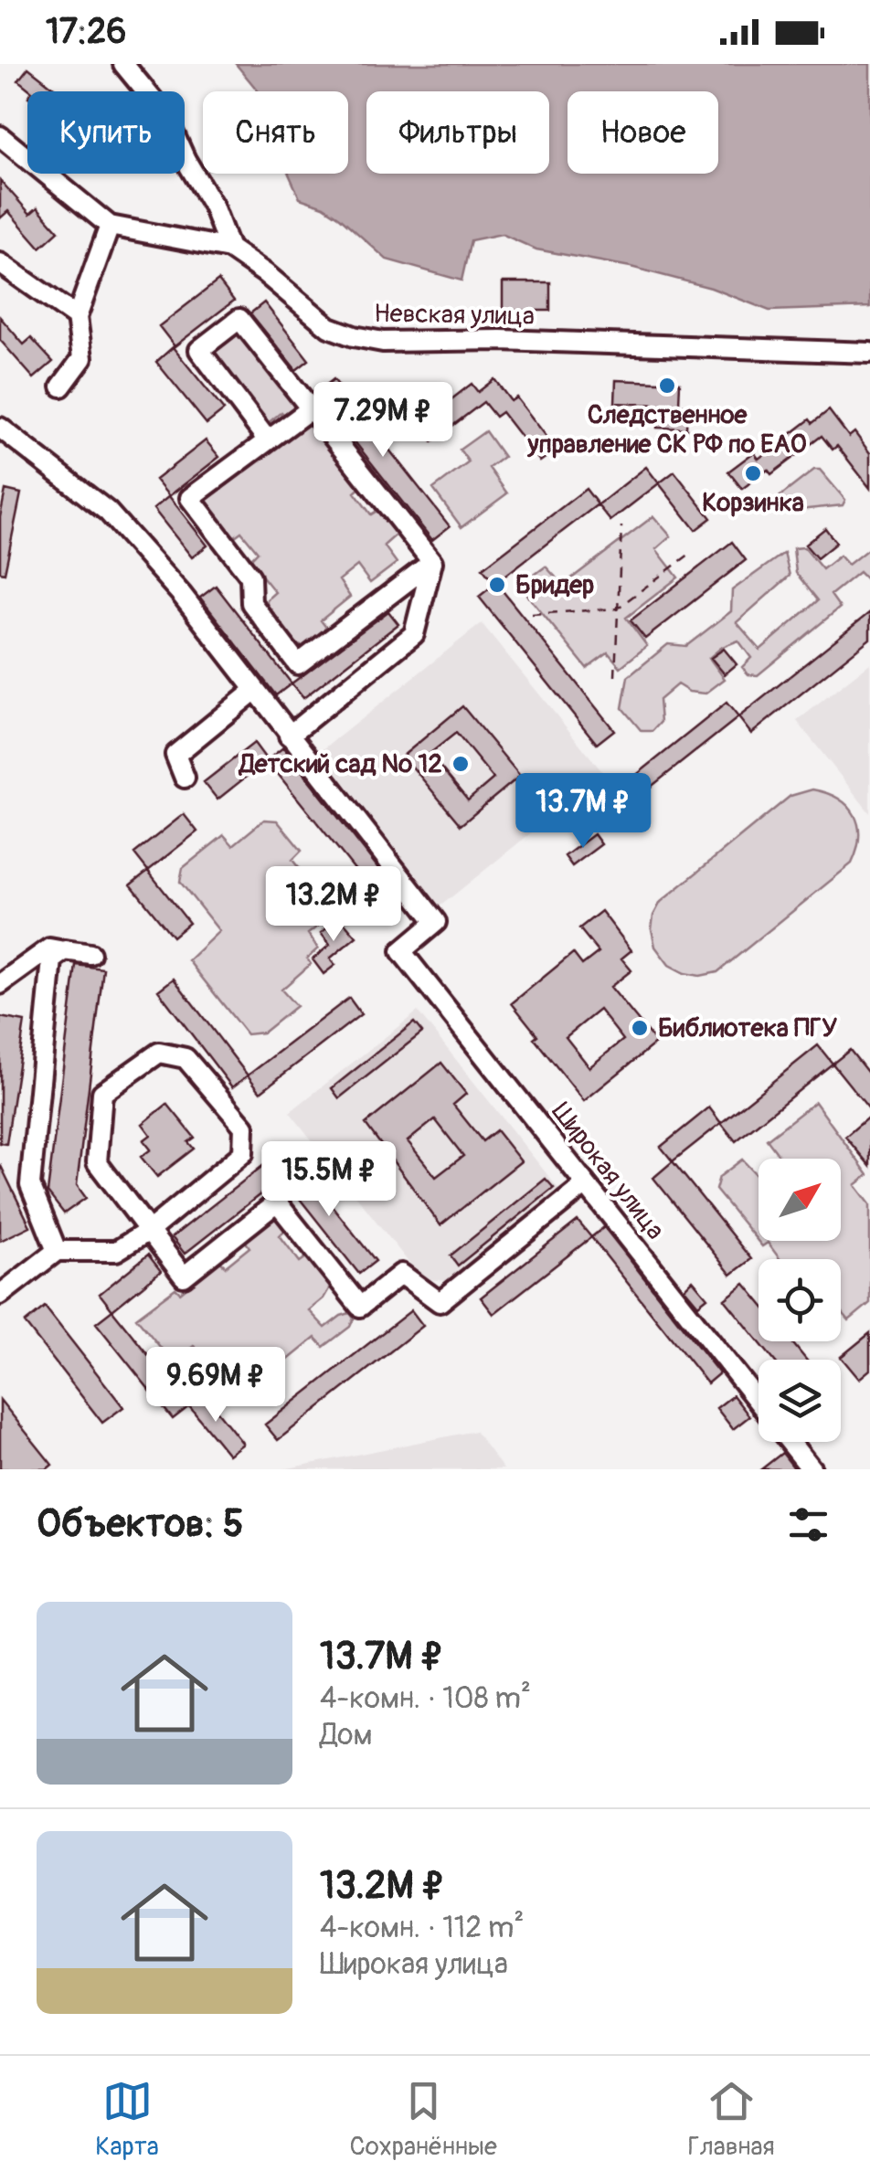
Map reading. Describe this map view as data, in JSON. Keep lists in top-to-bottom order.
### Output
{
  "streets": {
    "street": ["Невская улица", "Широкая улица"]
  },
  "places": [
    "Следственное управление СК РФ по ЕАО",
    "Корзинка",
    "Бридер",
    "Детский сад № 12",
    "Библиотека ПГУ"
  ],
  "north": "top right",
  "page": {
    "status": "17:26",
    "chip": [
      "Купить",
      "Снять",
      "Фильтры",
      "Новое"
    ],
    "price": [
      "7.29M ₽",
      "13.7M ₽",
      "13.2M ₽",
      "15.5M ₽",
      "9.69M ₽"
    ],
    "heading": "Объектов: 5",
    "list": [
      {
        "name": "13.7M ₽",
        "note": "4-комн. · 108 m² · Дом"
      },
      {
        "name": "13.2M ₽",
        "note": "4-комн. · 112 m² · Широкая улица"
      }
    ],
    "tabs": ["Карта", "Сохранённые", "Главная"]
  }
}
